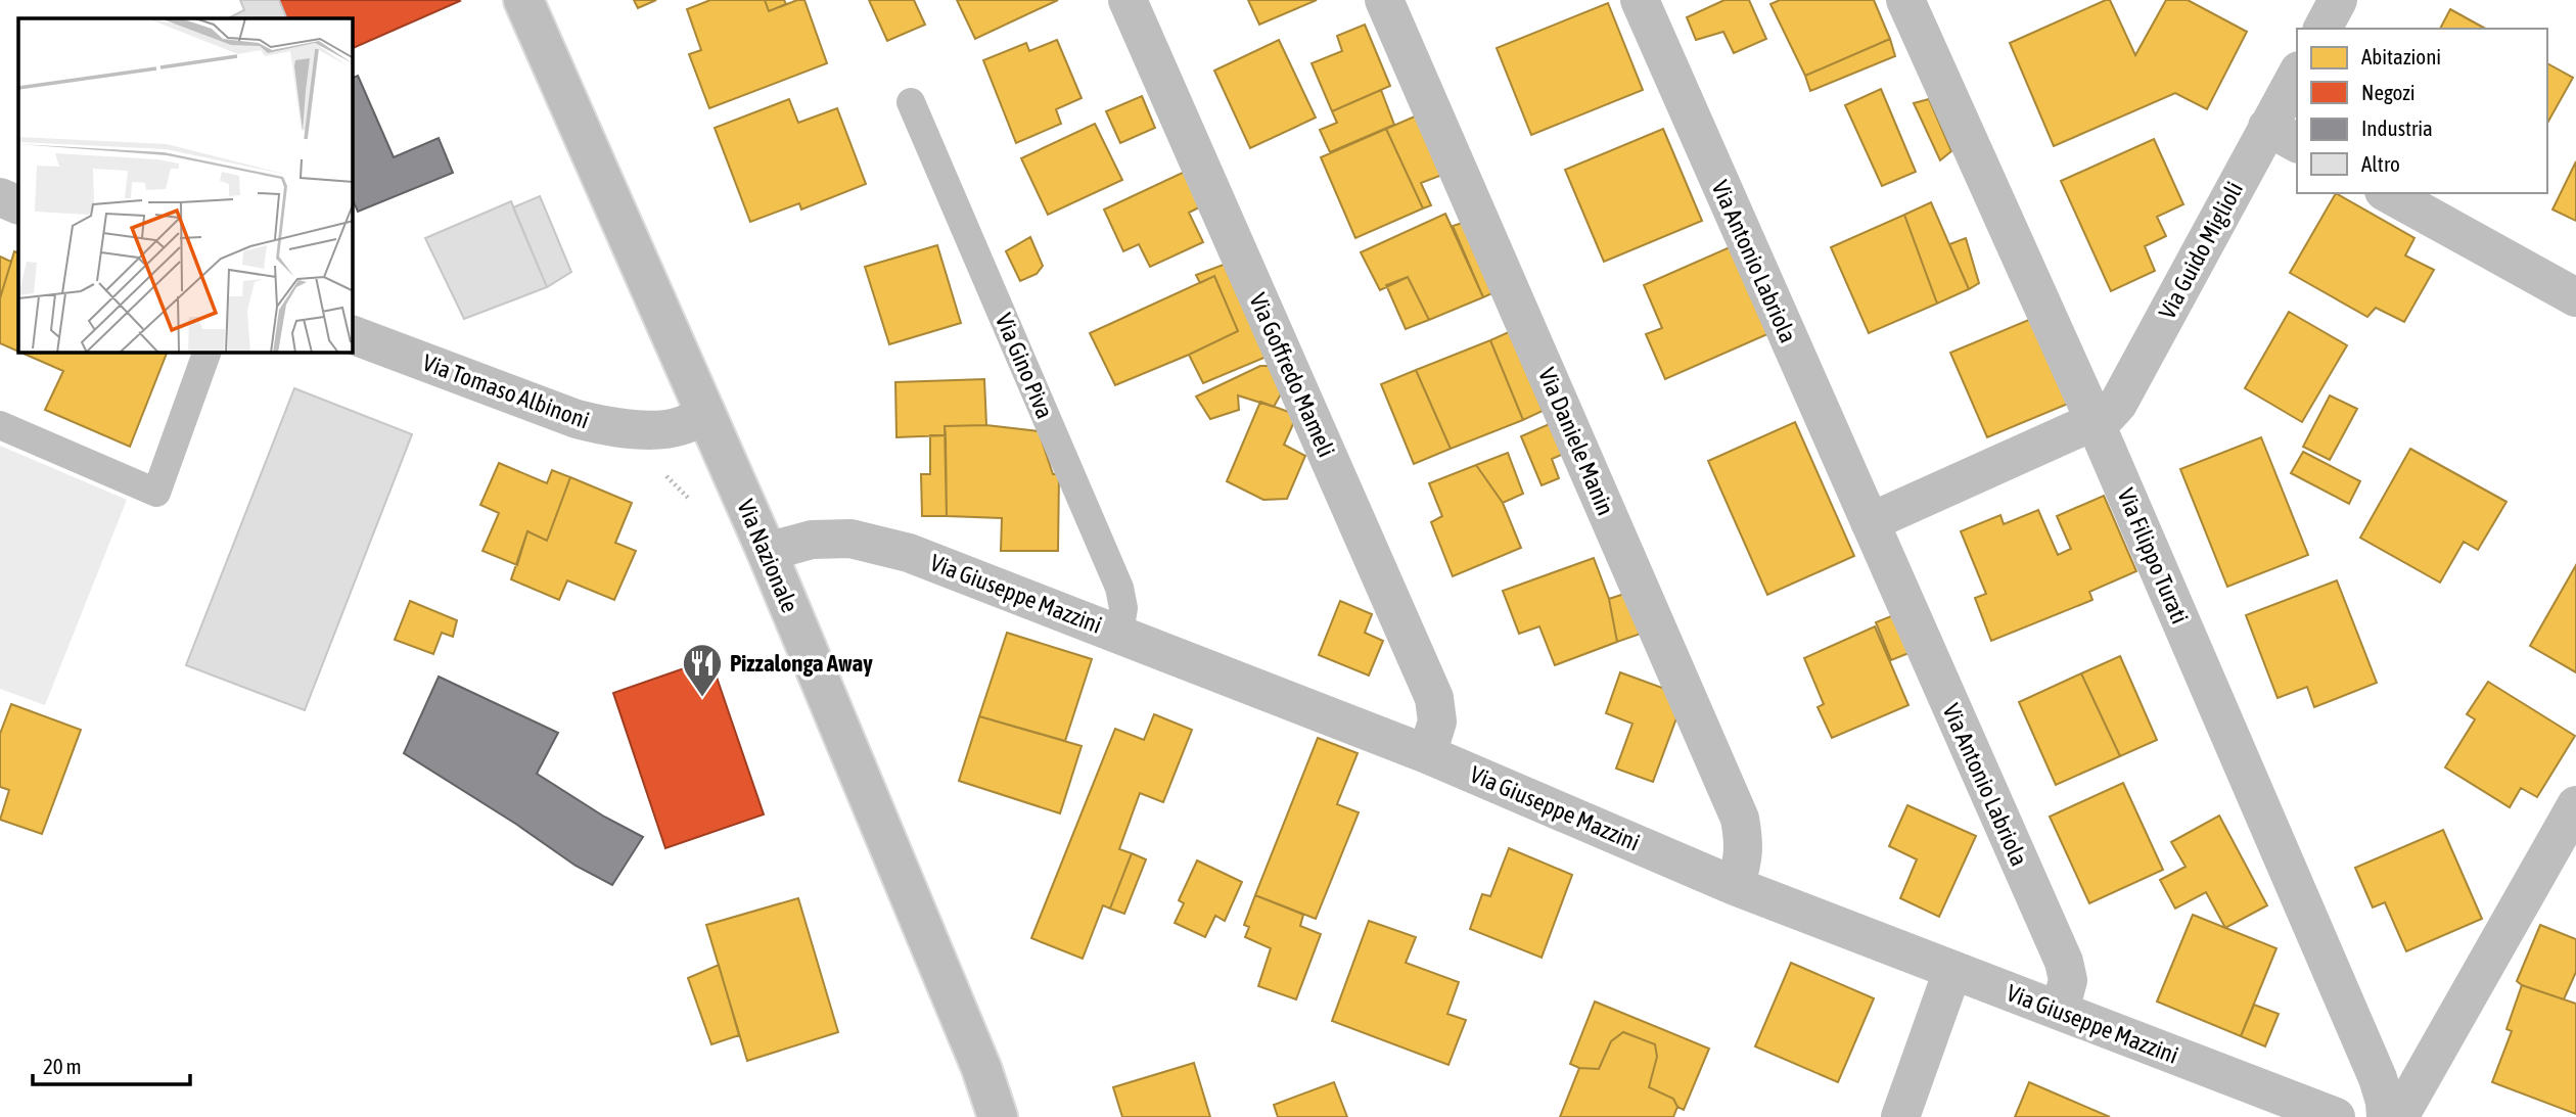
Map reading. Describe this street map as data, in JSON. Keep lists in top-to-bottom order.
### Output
{
  "streets": {
    "street": [
      "Via Guido Miglioli",
      "Via Antonio Labriola",
      "Via Goffredo Mameli",
      "Via Tomaso Albinoni",
      "Via Daniele Manin",
      "Via Nazionale",
      "Via Filippo Turati",
      "Via Giuseppe Mazzini"
    ],
    "lane": ["Via Gino Piva"]
  },
  "crossings": [
    ["Via Guido Miglioli", "Via Filippo Turati"],
    ["Via Antonio Labriola", "Via Giuseppe Mazzini"],
    ["Via Gino Piva", "Via Giuseppe Mazzini"],
    ["Via Goffredo Mameli", "Via Giuseppe Mazzini"],
    ["Via Tomaso Albinoni", "Via Nazionale"],
    ["Via Daniele Manin", "Via Giuseppe Mazzini"],
    ["Via Nazionale", "Via Giuseppe Mazzini"]
  ],
  "places": {
    "restaurant": ["Pizzalonga Away"]
  },
  "legend": [
    "Abitazioni",
    "Negozi",
    "Industria",
    "Altro"
  ],
  "scale_bar": "20 m"
}
